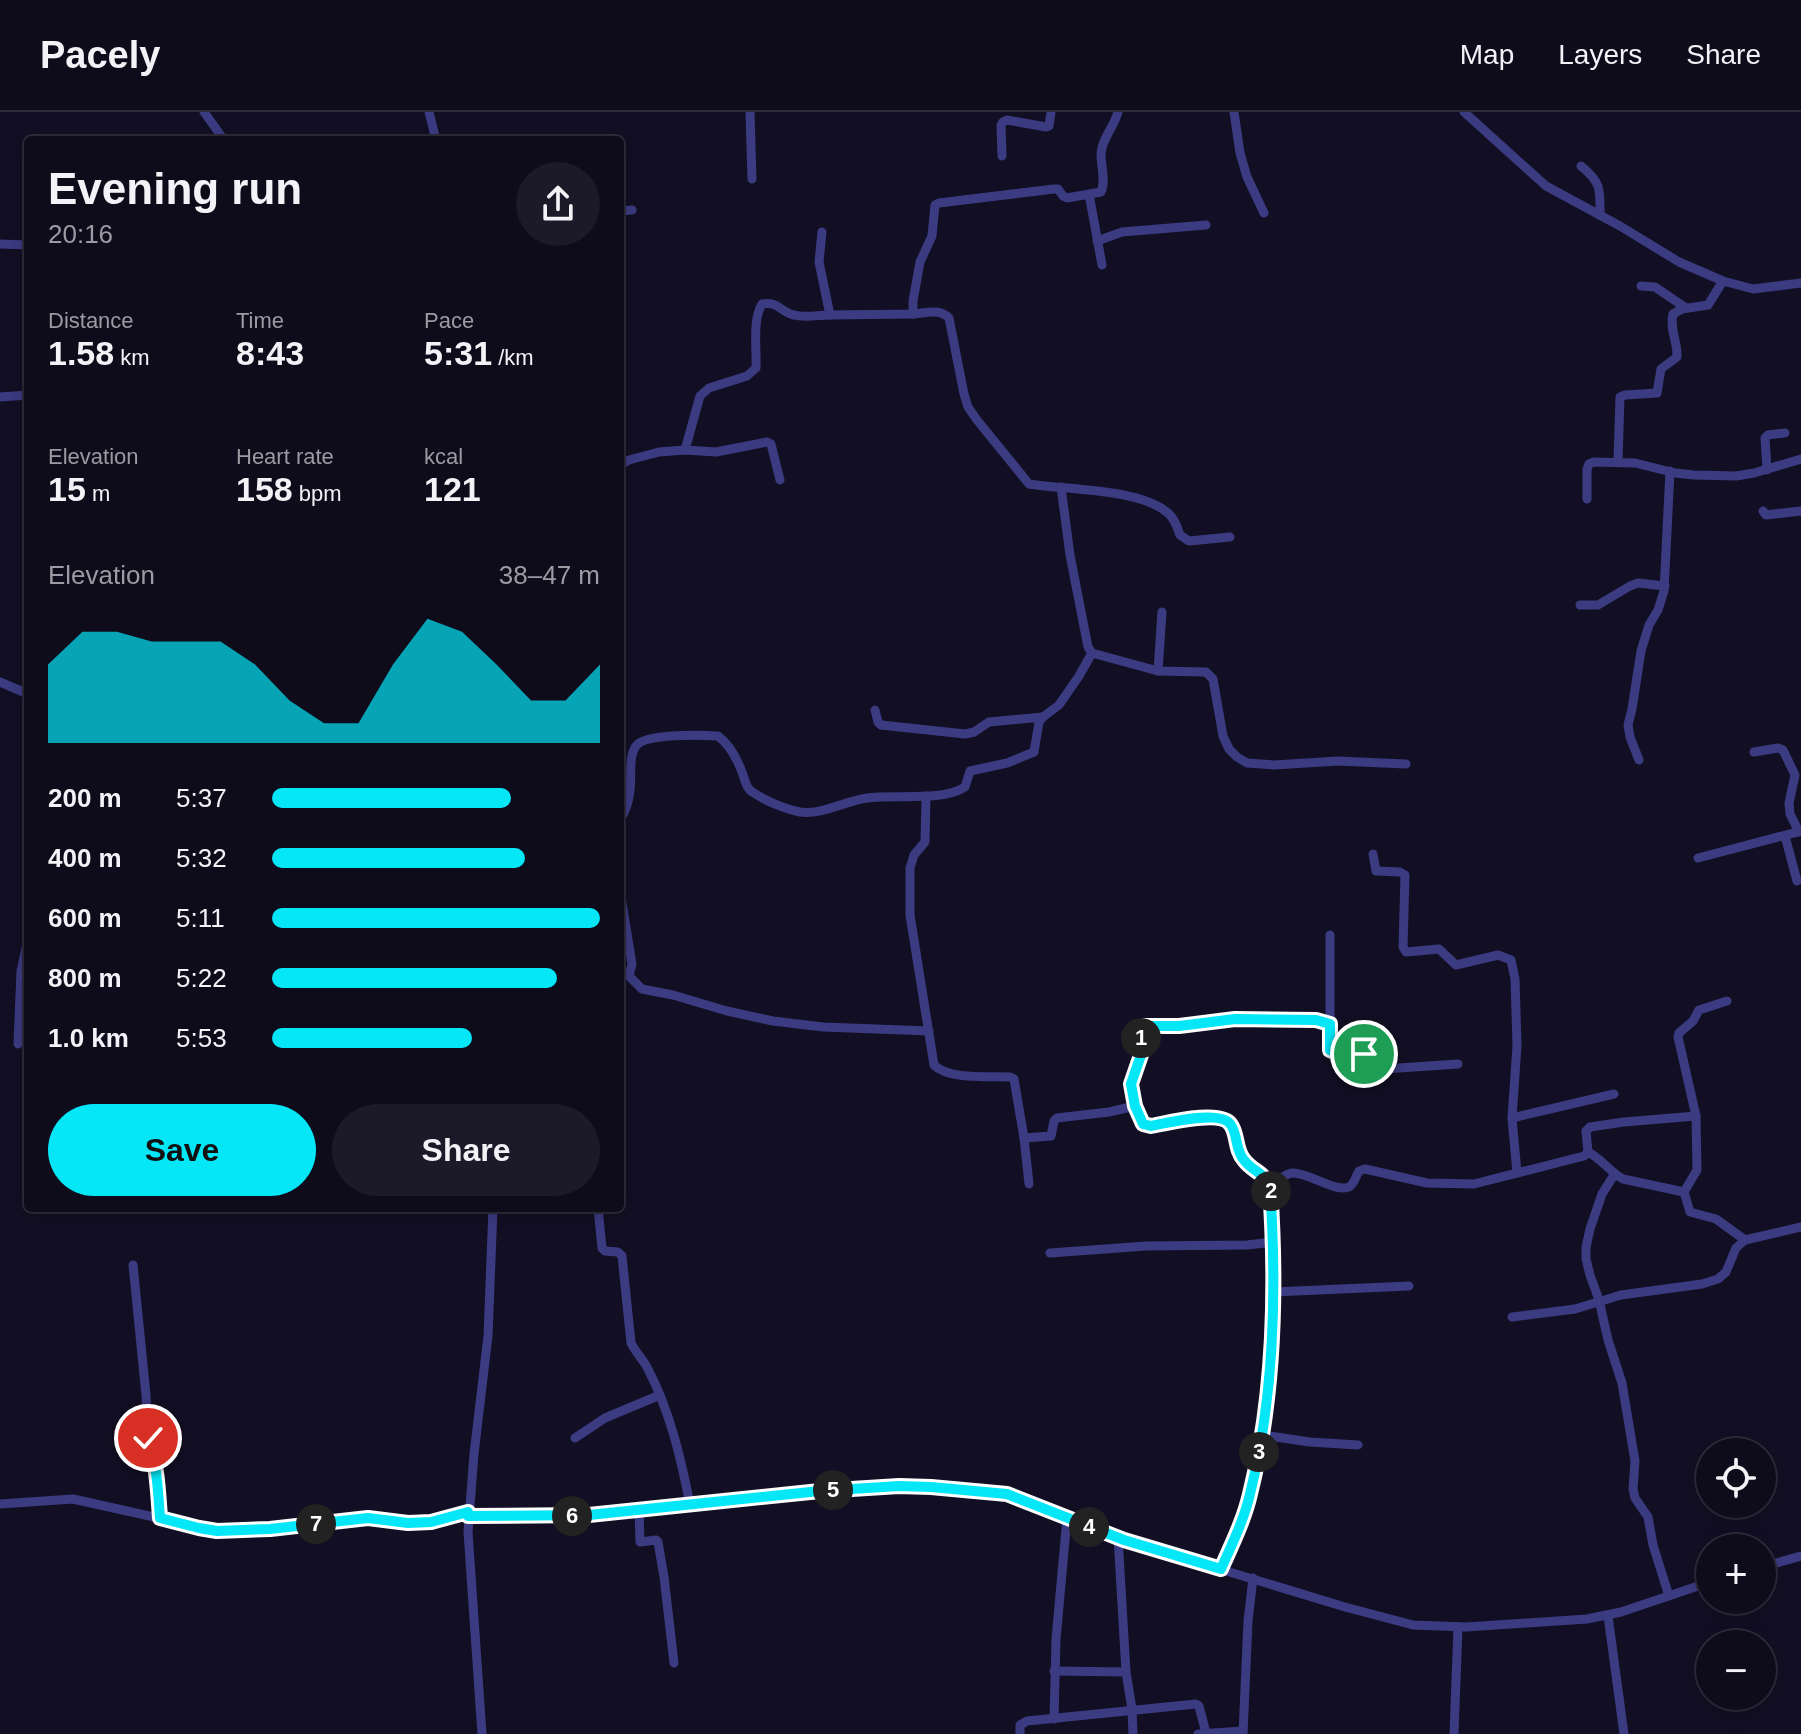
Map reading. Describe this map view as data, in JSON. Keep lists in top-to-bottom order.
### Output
{
  "page": {
    "header": "Pacely",
    "nav": ["Map", "Layers", "Share"],
    "heading": ["Evening run", "20:16"],
    "stats": [
      ["Distance", "1.58 km"],
      ["Time", "8:43"],
      ["Pace", "5:31 /km"],
      ["Elevation", "15 m"],
      ["Heart rate", "158 bpm"],
      ["kcal", "121"]
    ],
    "chart": ["Elevation", "38–47 m"],
    "list": [
      {
        "name": "200 m",
        "note": "5:37"
      },
      {
        "name": "400 m",
        "note": "5:32"
      },
      {
        "name": "600 m",
        "note": "5:11"
      },
      {
        "name": "800 m",
        "note": "5:22"
      },
      {
        "name": "1.0 km",
        "note": "5:53"
      }
    ],
    "pins": [
      "1",
      "2",
      "3",
      "5",
      "6",
      "7",
      "4"
    ],
    "buttons": ["Save", "Share"],
    "map_buttons": ["+", "−"]
  }
}
